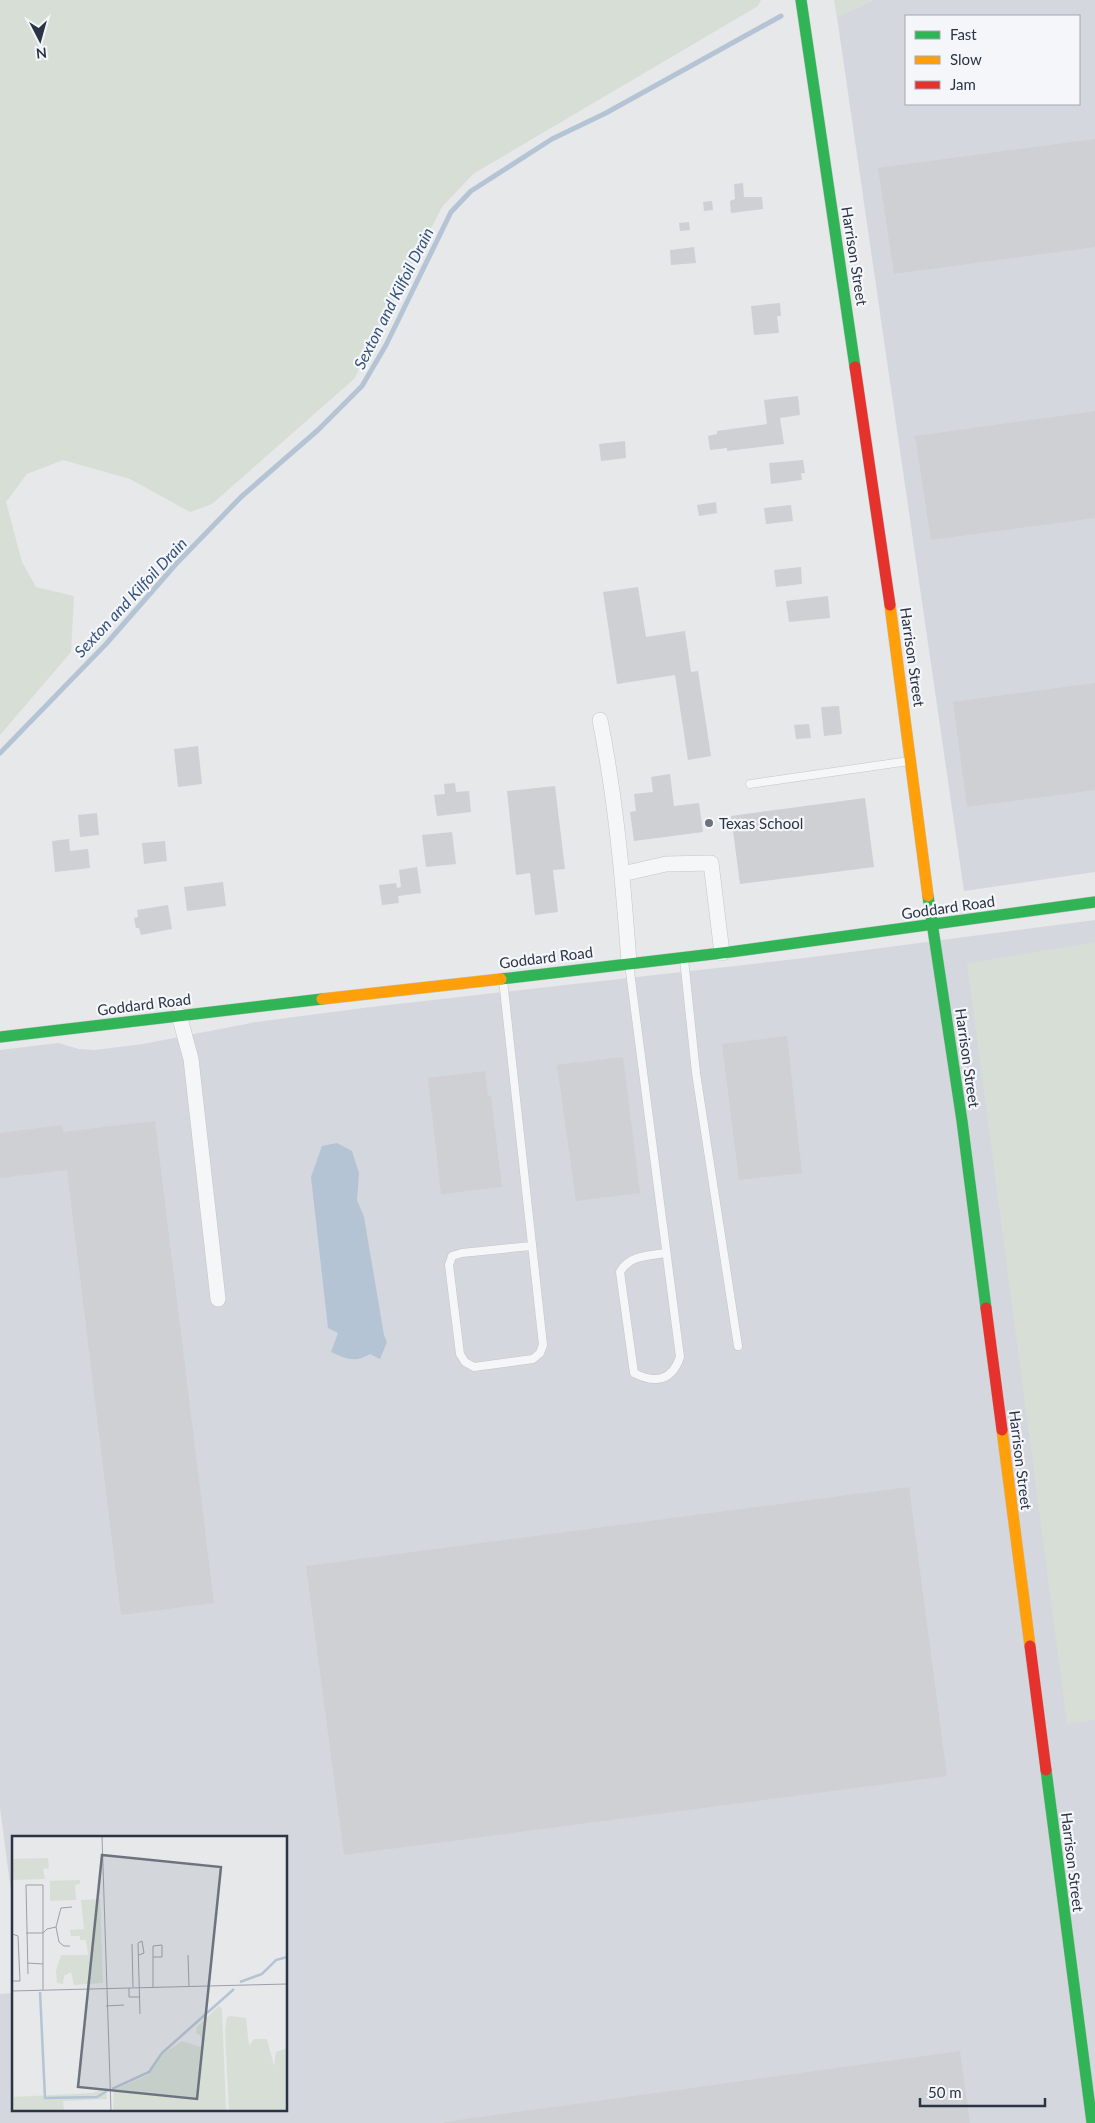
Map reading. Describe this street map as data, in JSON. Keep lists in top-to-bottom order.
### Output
{
  "streets": {
    "street": ["Harrison Street", "Goddard Road"]
  },
  "crossings": [
    ["Harrison Street", "Goddard Road"]
  ],
  "water": ["Sexton and Kilfoil Drain"],
  "places": ["Texas School"],
  "legend": ["Fast", "Slow", "Jam"],
  "scale_bar": "50 m",
  "north": "bottom"
}
